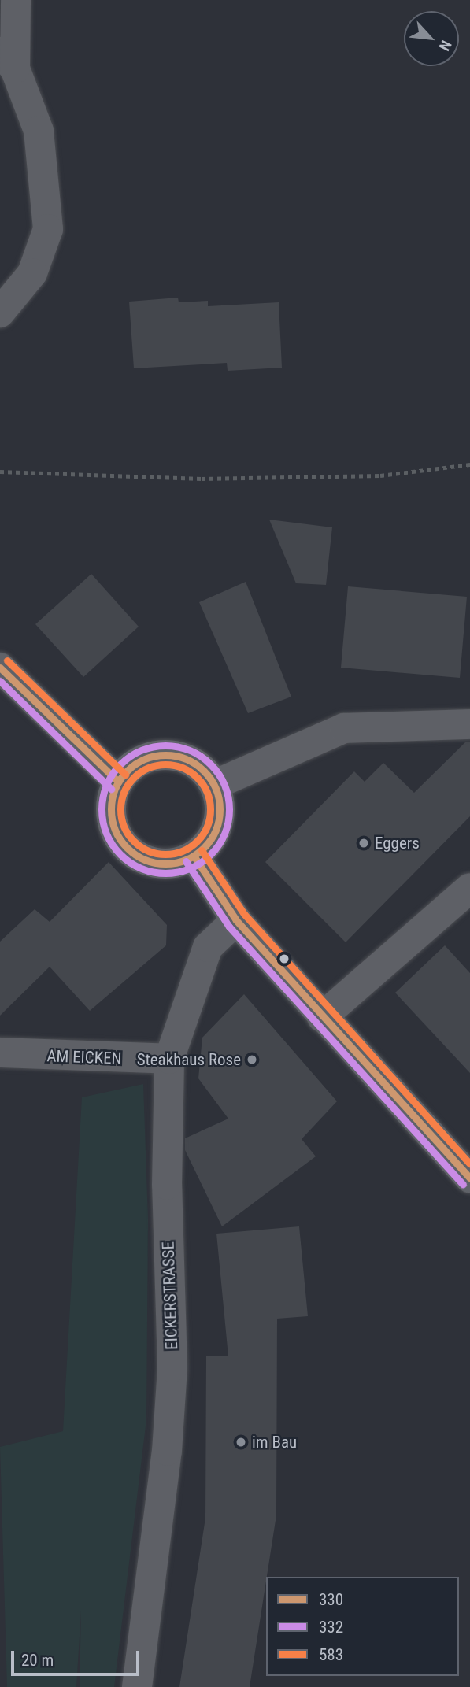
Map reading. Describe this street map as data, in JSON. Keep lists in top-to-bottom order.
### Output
{
  "streets": {
    "street": ["AM EICKEN", "EICKERSTRASSE"]
  },
  "crossings": [
    ["AM EICKEN", "EICKERSTRASSE"]
  ],
  "places": ["Eggers", "Steakhaus Rose", "im Bau"],
  "lines": ["transit line 583", "transit line 330", "transit line 332"],
  "legend": ["330", "332", "583"],
  "scale_bar": "20 m",
  "north": "bottom right"
}
